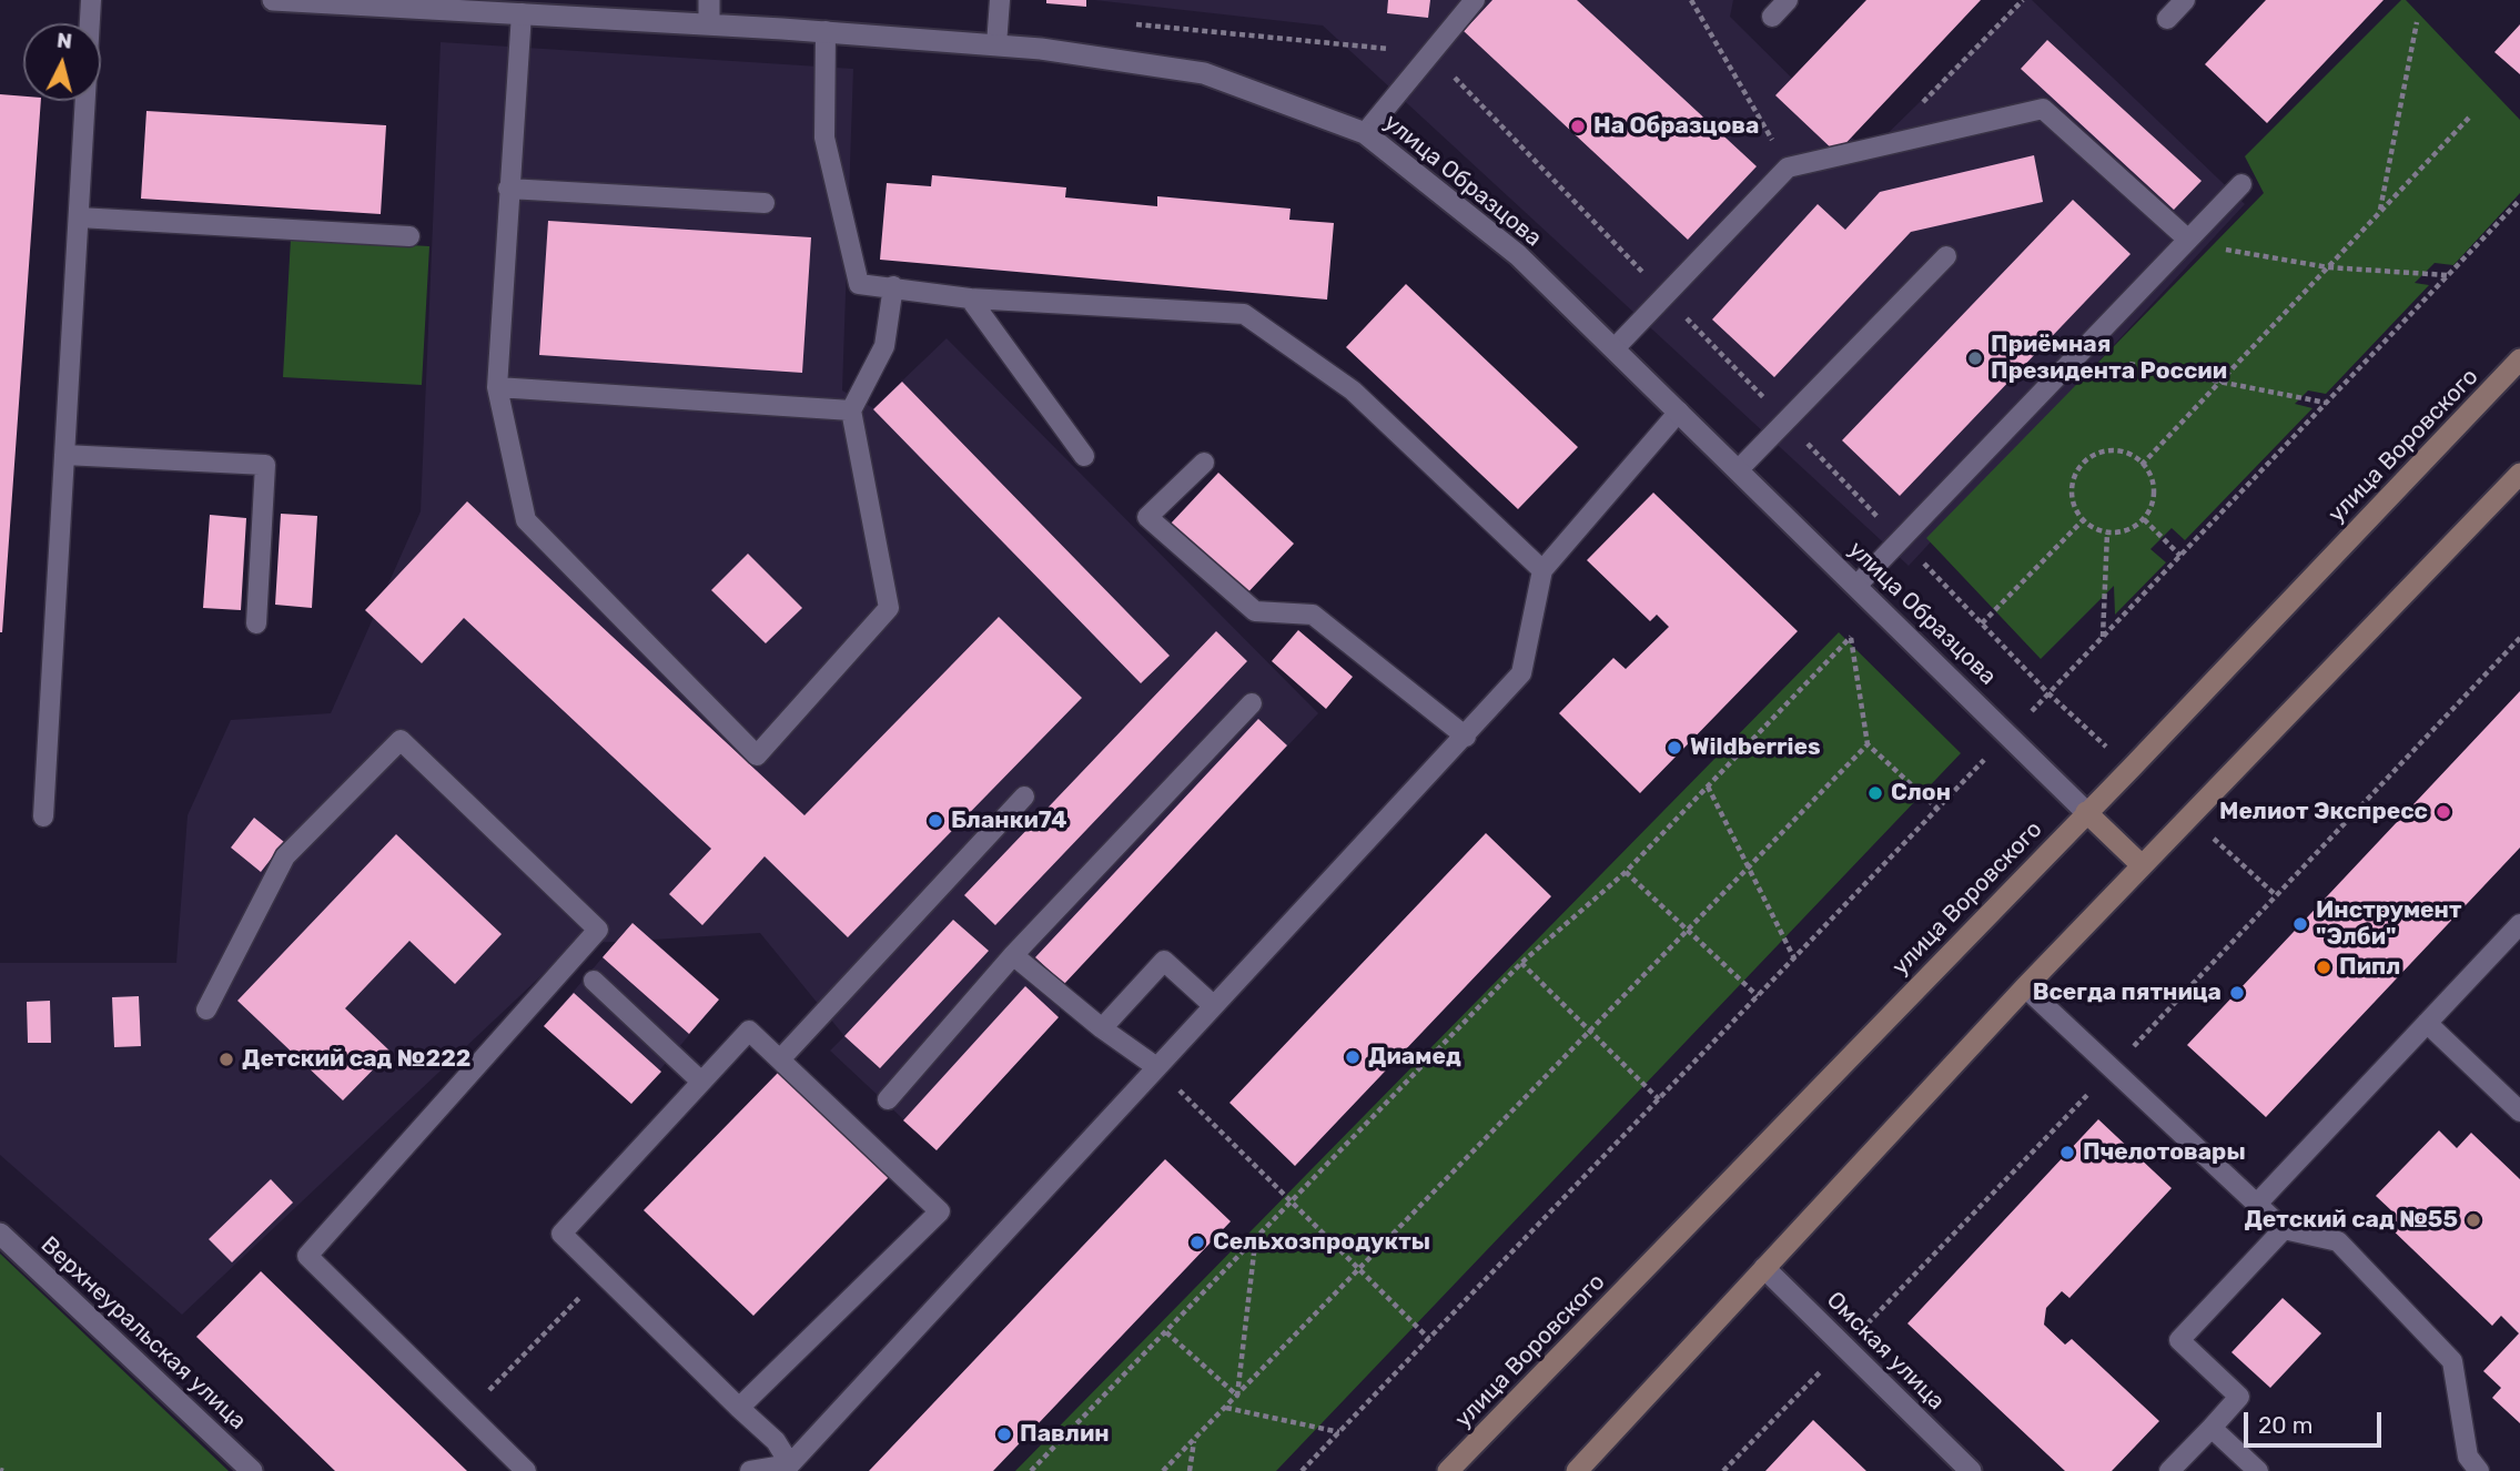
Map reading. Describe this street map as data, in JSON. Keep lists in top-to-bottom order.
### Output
{
  "streets": {
    "main road": ["улица Воровского"],
    "street": ["улица Образцова", "Верхнеуральская улица", "Омская улица"]
  },
  "crossings": [
    ["улица Образцова", "улица Воровского"]
  ],
  "places": [
    "На Образцова",
    "Приёмная Президента России",
    "Wildberries",
    "Слон",
    "Мелиот Экспресс",
    "Бланки74",
    "Инструмент \"Элби\"",
    "Пипл",
    "Всегда пятница",
    "Диамед",
    "Детский сад №222",
    "Пчелотовары",
    "Детский сад №55",
    "Сельхозпродукты",
    "Павлин"
  ],
  "scale_bar": "20 m",
  "north": "top"
}
